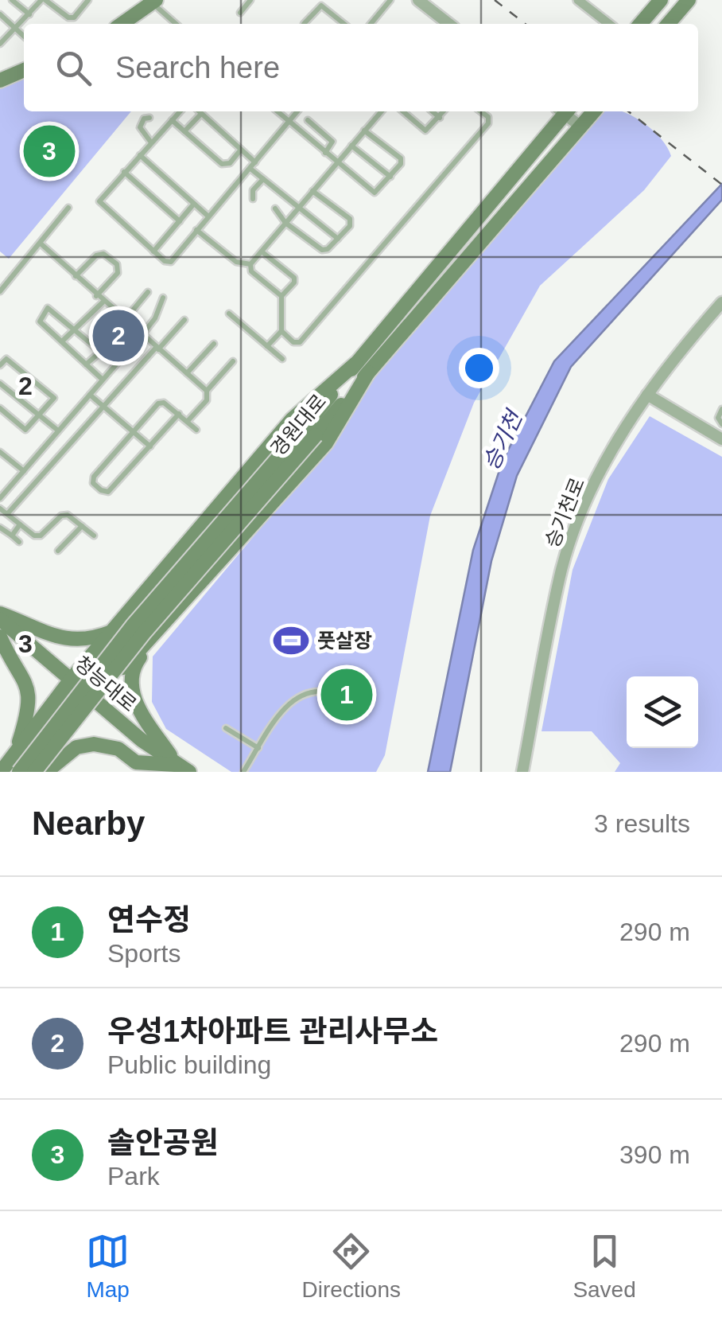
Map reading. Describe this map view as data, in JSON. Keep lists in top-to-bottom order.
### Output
{
  "streets": {
    "main road": ["경원대로", "청능대로"],
    "street": ["승기천로"]
  },
  "water": ["승기천"],
  "places": {
    "sports": ["풋살장"]
  },
  "page": {
    "search": "Search here",
    "pins": ["3", "2", "1"],
    "heading": ["Nearby", "3 results"],
    "list": [
      {
        "mark": "1",
        "name": "연수정",
        "note": "Sports",
        "value": "290 m"
      },
      {
        "mark": "2",
        "name": "우성1차아파트 관리사무소",
        "note": "Public building",
        "value": "290 m"
      },
      {
        "mark": "3",
        "name": "솔안공원",
        "note": "Park",
        "value": "390 m"
      }
    ],
    "nav": ["Map", "Directions", "Saved"]
  },
  "grid": {
    "rows": ["2", "3"]
  }
}
